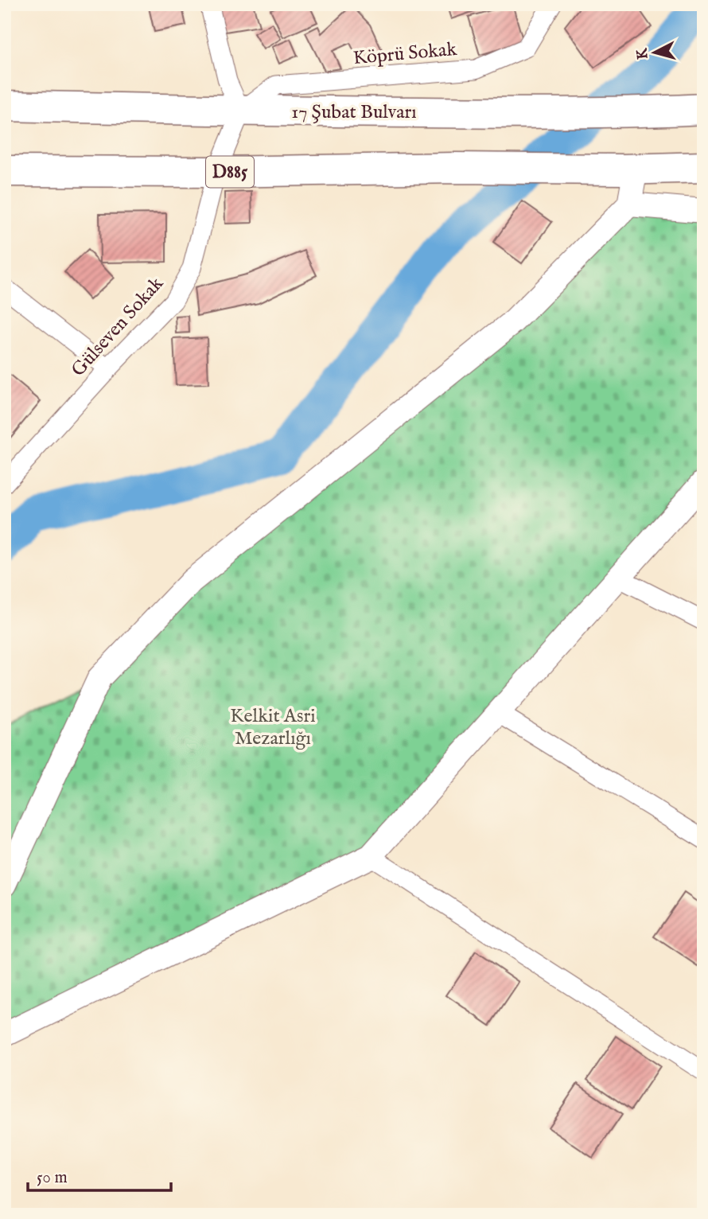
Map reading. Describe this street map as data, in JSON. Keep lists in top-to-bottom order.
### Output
{
  "streets": {
    "highway": ["17 Şubat Bulvarı", "D885"],
    "street": ["Köprü Sokak", "Gülseven Sokak"]
  },
  "crossings": [
    ["Köprü Sokak", "17 Şubat Bulvarı"],
    ["Köprü Sokak", "Gülseven Sokak"],
    ["17 Şubat Bulvarı", "Gülseven Sokak"],
    ["D885", "Gülseven Sokak"]
  ],
  "parks": ["Kelkit Asri Mezarlığı"],
  "scale_bar": "50 m",
  "north": "left"
}
